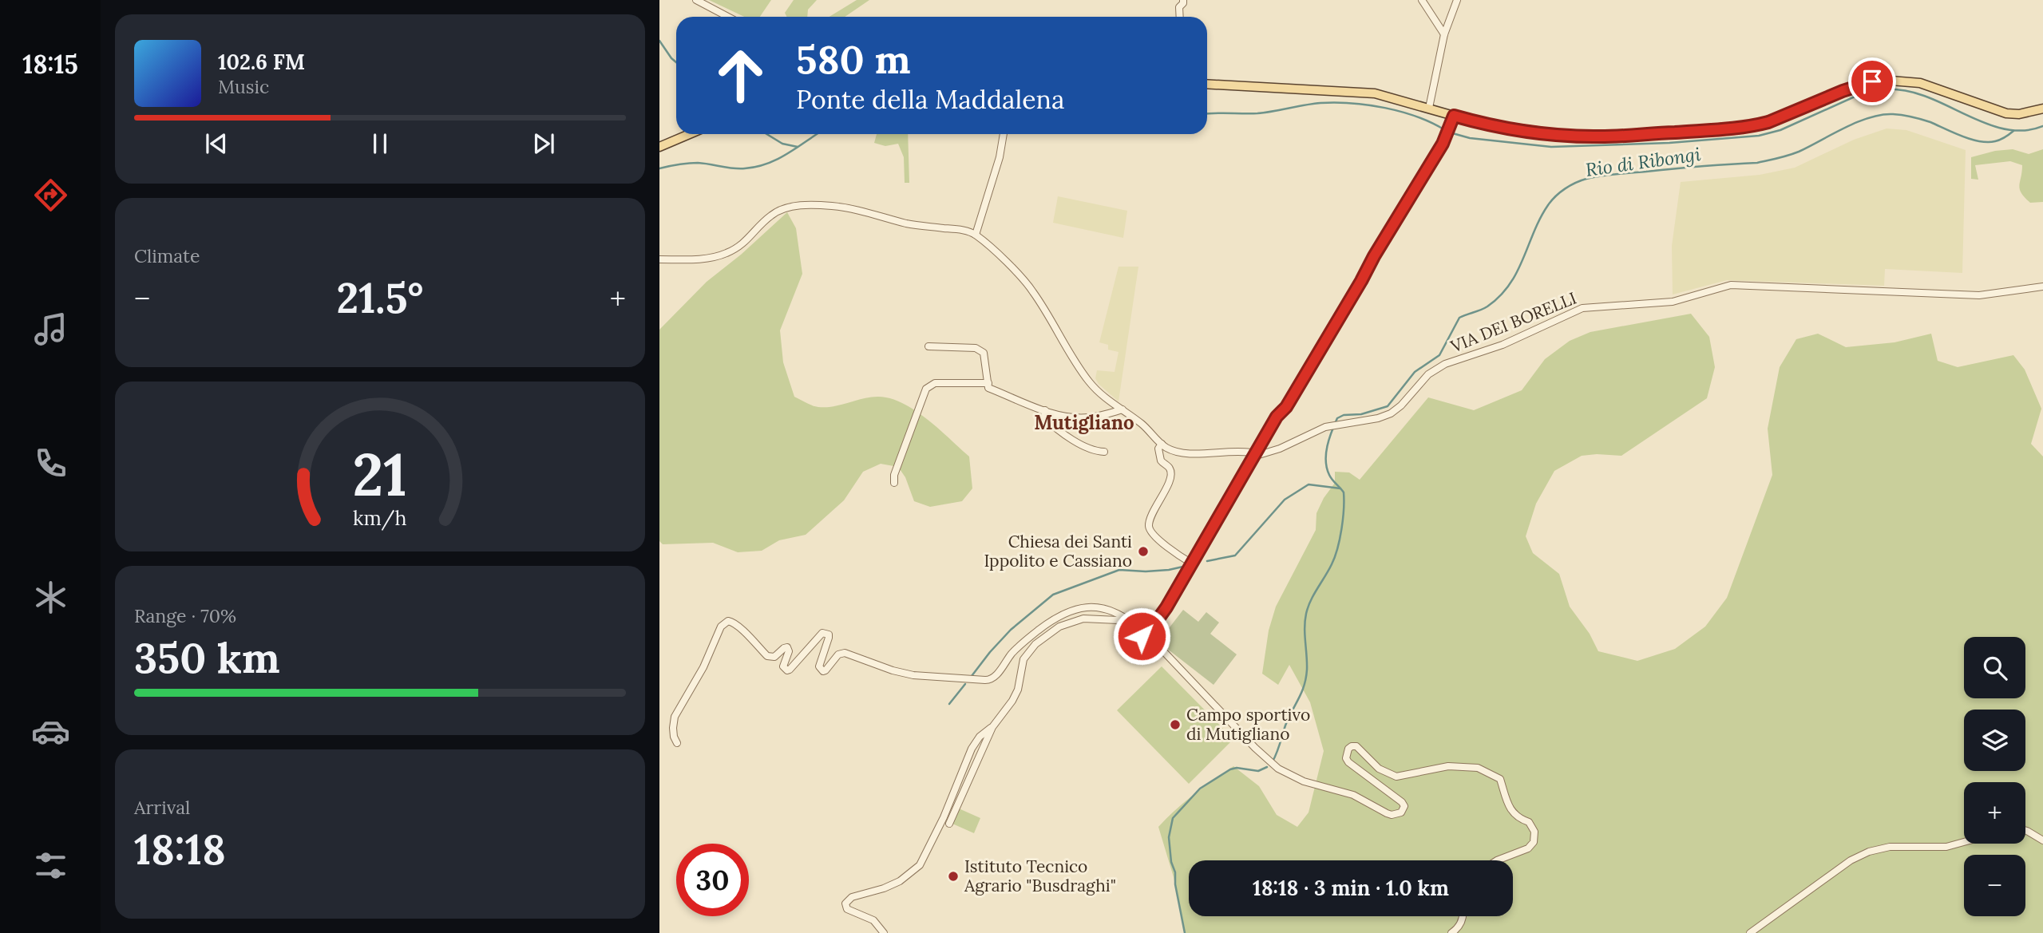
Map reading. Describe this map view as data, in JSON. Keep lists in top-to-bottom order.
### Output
{
  "streets": {
    "street": ["VIA DEI BORELLI"]
  },
  "districts": ["Mutigliano"],
  "water": ["Rio di Ribongi"],
  "places": ["Chiesa dei Santi Ippolito e Cassiano", "Campo sportivo di Mutigliano", "Istituto Tecnico Agrario \"Busdraghi\""],
  "page": {
    "tabs": "18:15",
    "turn": ["580 m", "Ponte della Maddalena"],
    "song": ["102.6 FM", "Music"],
    "tile": [
      "Climate",
      ["Range · 70%", "350 km"],
      ["Arrival", "18:18"]
    ],
    "heat": ["−", "21.5°", "+"],
    "map_buttons": ["+", "−"],
    "limit": "30",
    "trip": "18:18 · 3 min · 1.0 km",
    "gauge": ["21", "km/h"]
  }
}
